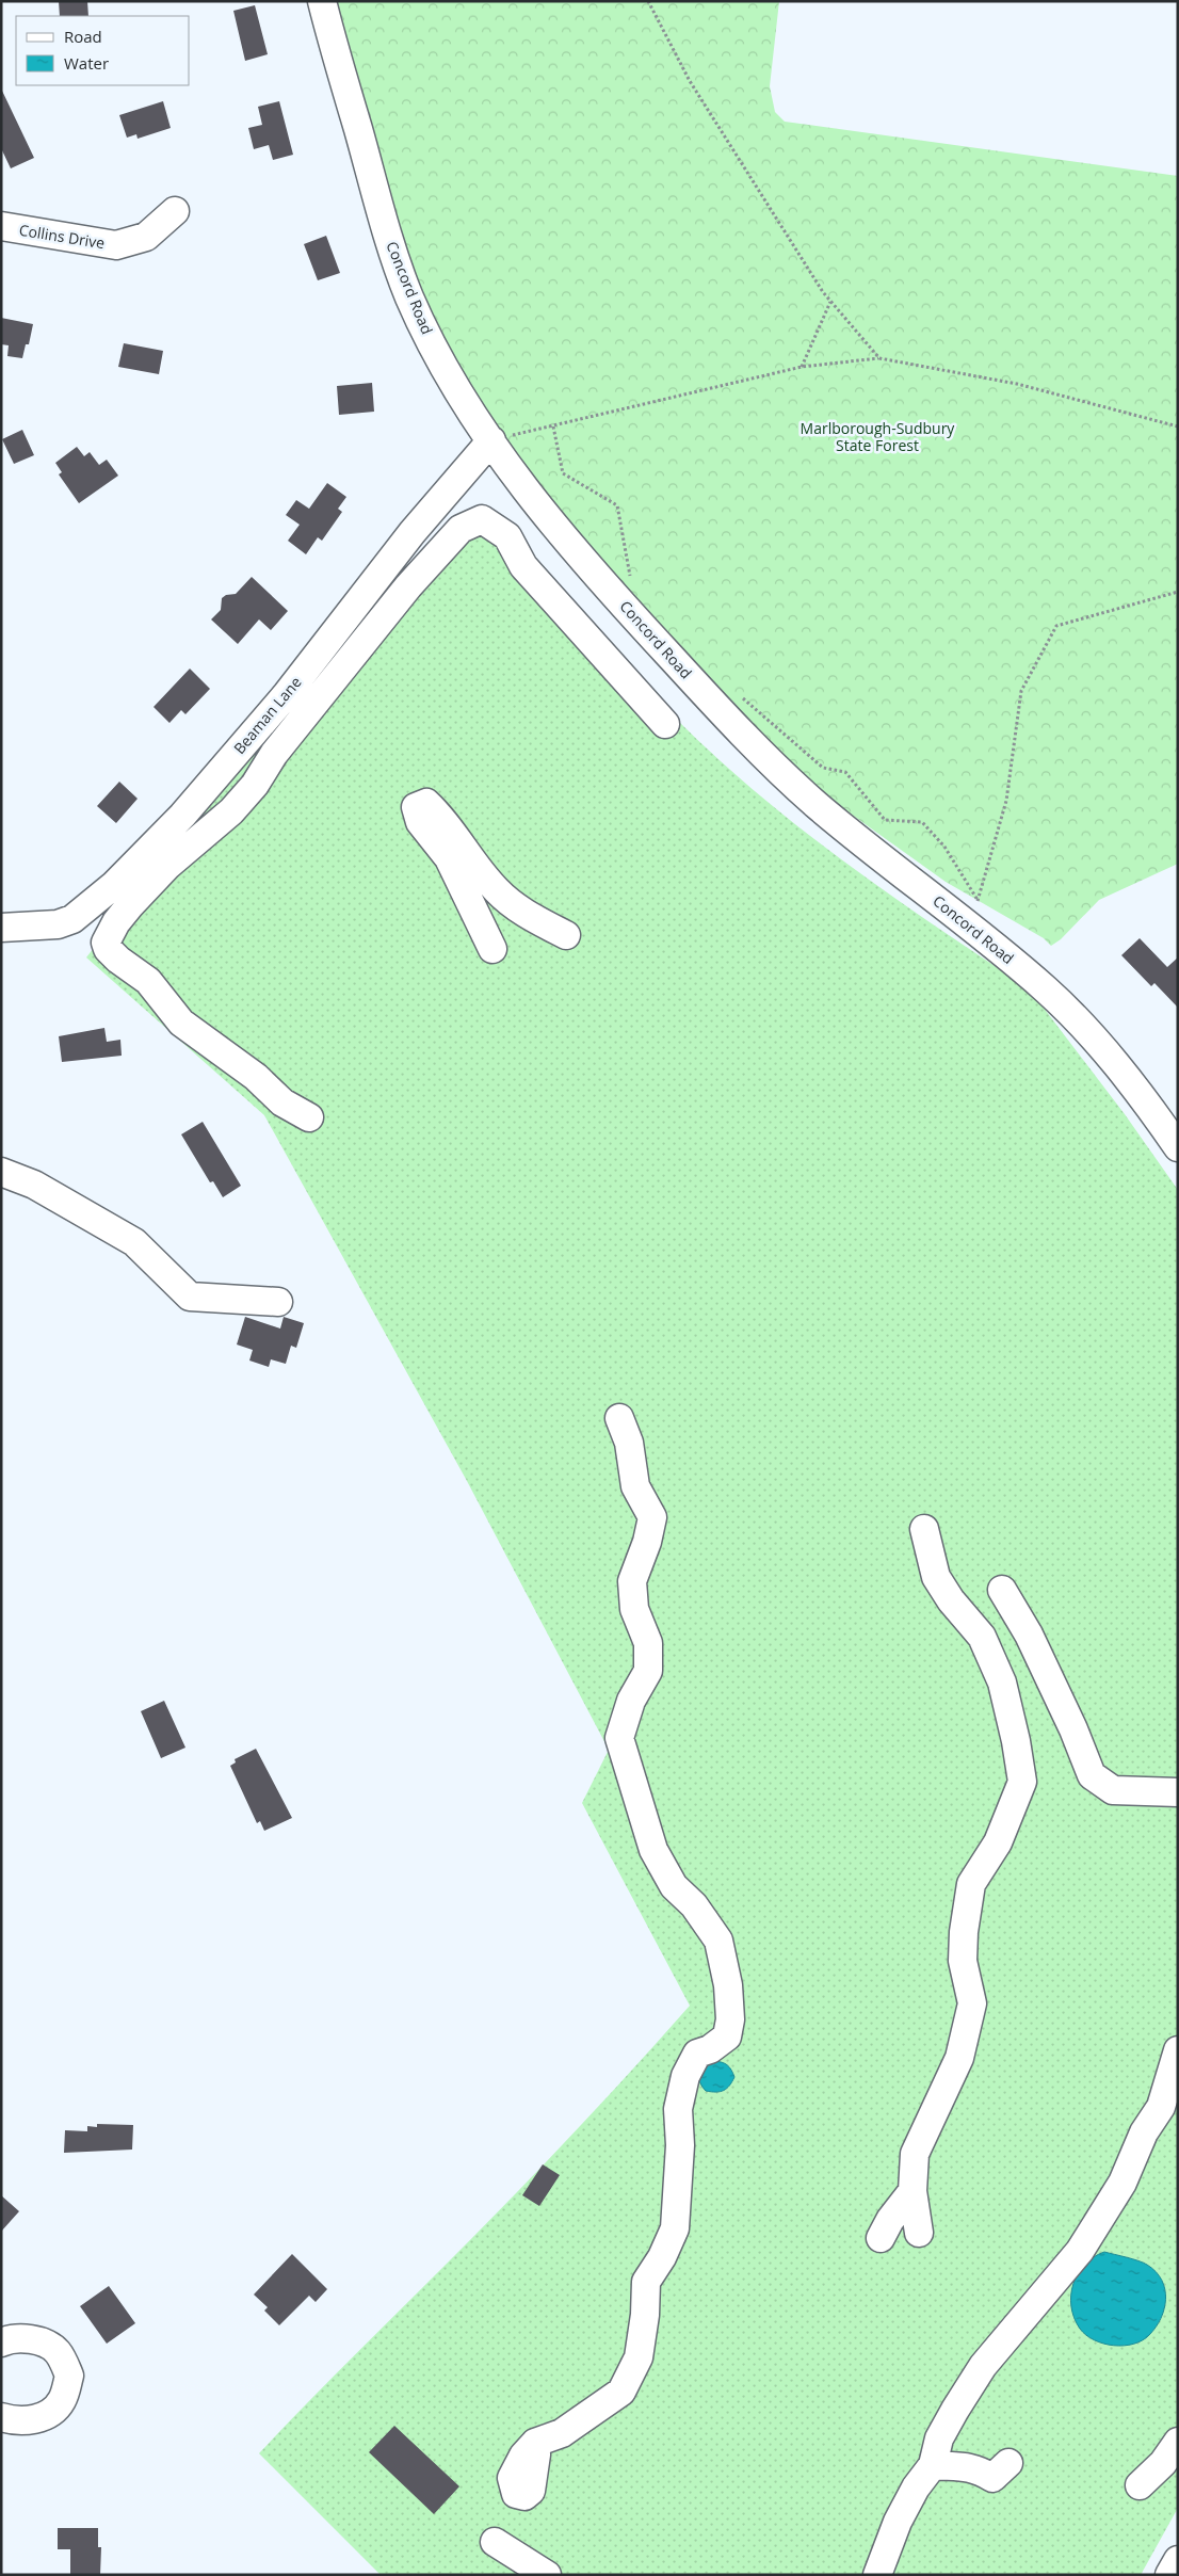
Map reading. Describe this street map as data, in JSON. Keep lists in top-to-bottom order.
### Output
{
  "streets": {
    "street": ["Collins Drive", "Concord Road", "Beaman Lane"]
  },
  "crossings": [
    ["Concord Road", "Beaman Lane"]
  ],
  "parks": ["Marlborough-Sudbury State Forest"],
  "legend": ["Road", "Water"]
}
